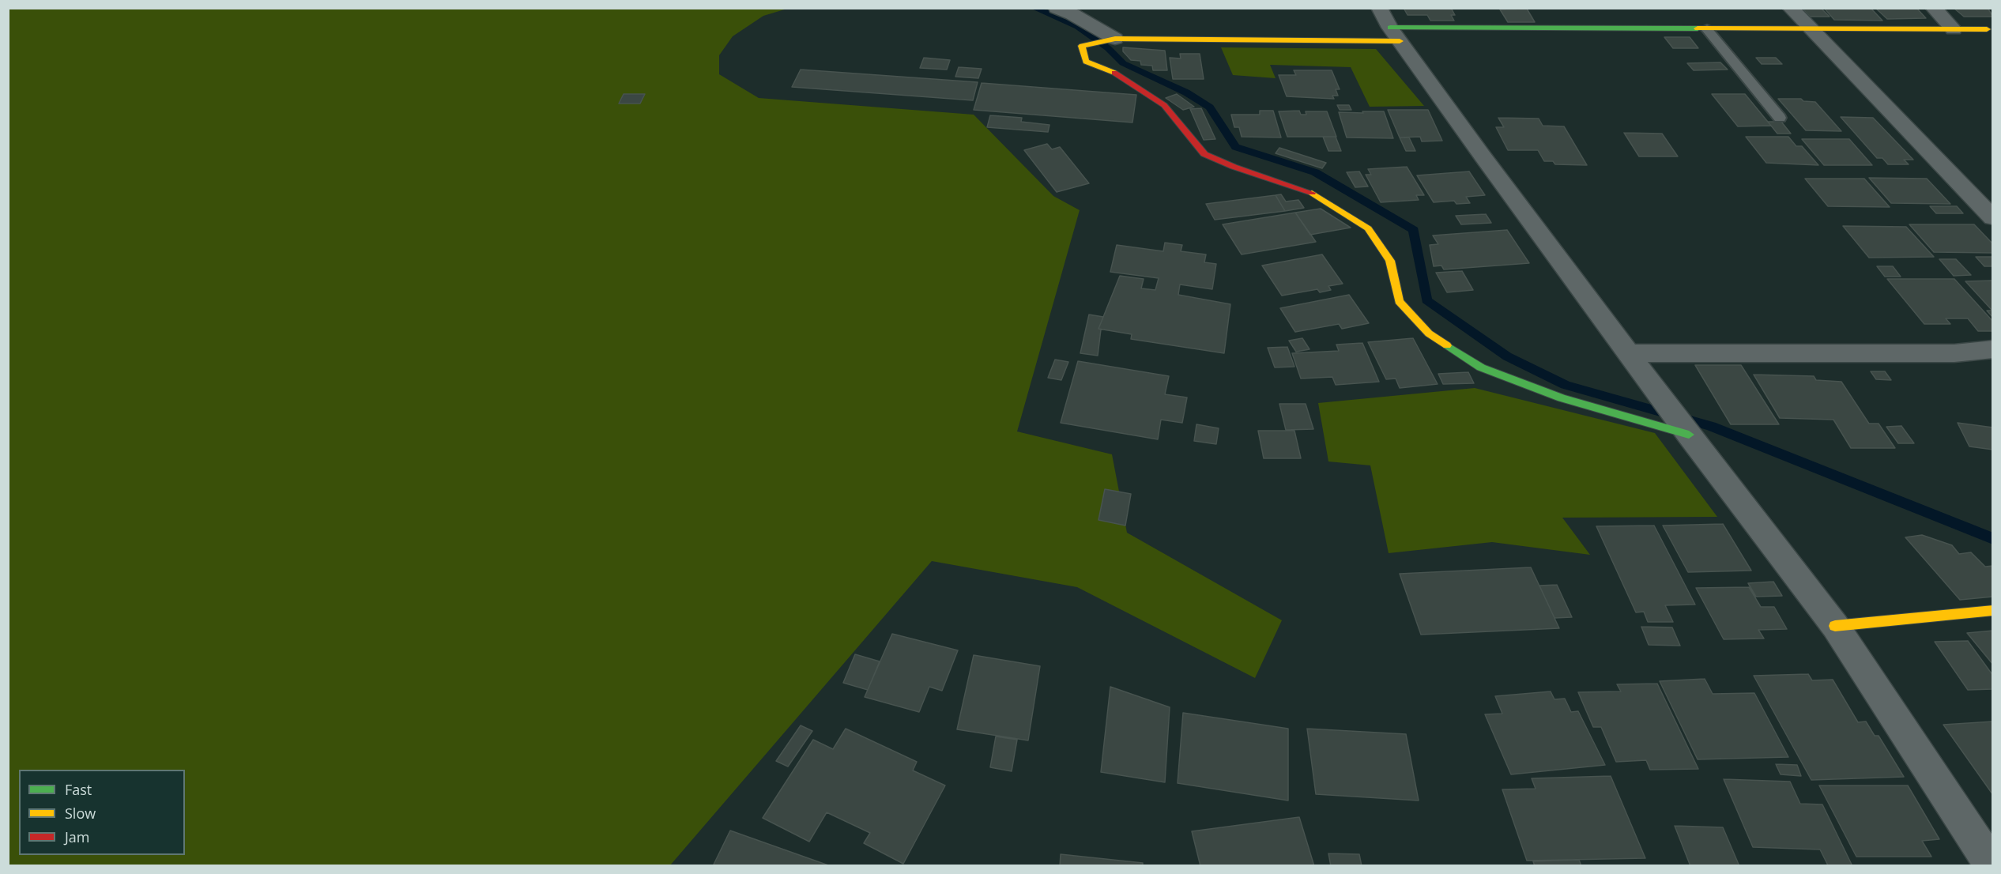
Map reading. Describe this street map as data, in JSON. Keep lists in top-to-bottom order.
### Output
{
  "legend": ["Fast", "Slow", "Jam"]
}
